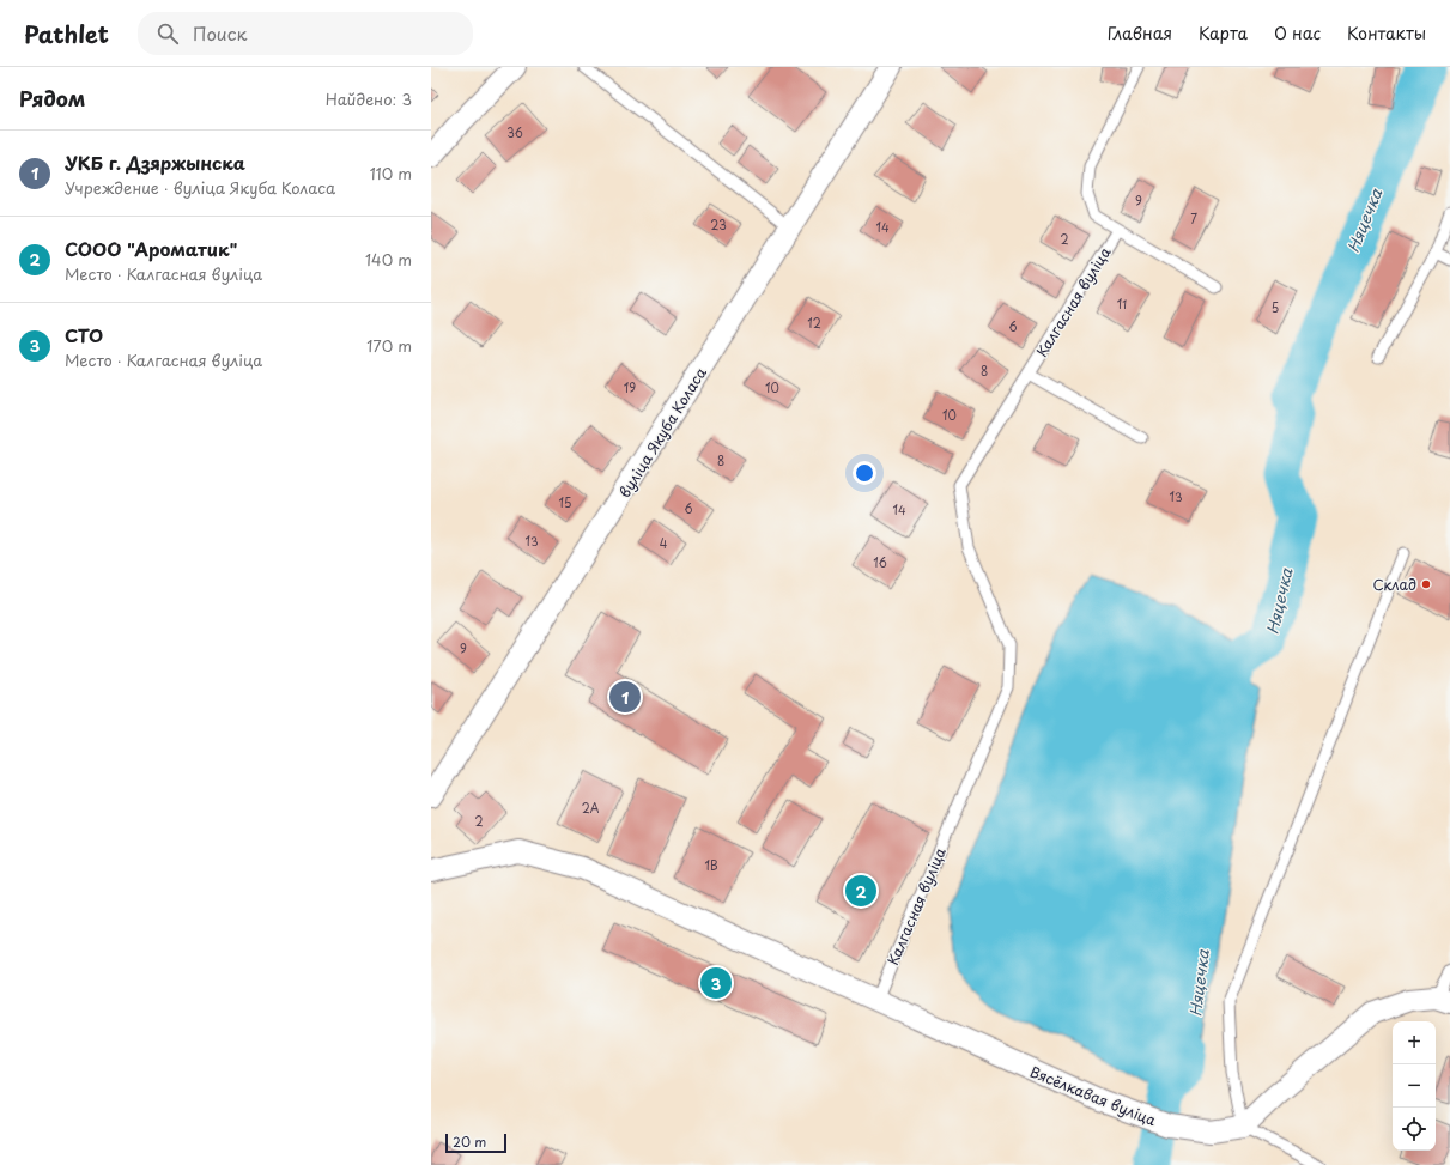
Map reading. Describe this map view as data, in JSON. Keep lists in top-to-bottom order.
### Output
{
  "streets": {
    "street": ["вуліца Якуба Коласа", "Вясёлкавая вуліца"],
    "lane": ["Калгасная вуліца"]
  },
  "crossings": [
    ["Калгасная вуліца", "Вясёлкавая вуліца"]
  ],
  "water": ["Няцечка"],
  "places": ["Склад"],
  "house_numbers": [
    "36",
    "9",
    "7",
    "23",
    "14",
    "2",
    "11",
    "5",
    "12",
    "6",
    "8",
    "19",
    "10",
    "10",
    "8",
    "13",
    "15",
    "6",
    "14",
    "13",
    "4",
    "16",
    "9",
    "2А",
    "2",
    "1В"
  ],
  "scale_bar": "20 m",
  "page": {
    "header": "Pathlet",
    "search": "Поиск",
    "nav": [
      "Главная",
      "Карта",
      "О нас",
      "Контакты"
    ],
    "heading": ["Рядом", "Найдено: 3"],
    "list": [
      {
        "mark": "1",
        "name": "УКБ г. Дзяржынска",
        "note": "Учреждение · вуліца Якуба Коласа",
        "value": "110 m"
      },
      {
        "mark": "2",
        "name": "СООО \"Ароматик\"",
        "note": "Место · Калгасная вуліца",
        "value": "140 m"
      },
      {
        "mark": "3",
        "name": "СТО",
        "note": "Место · Калгасная вуліца",
        "value": "170 m"
      }
    ],
    "pins": ["1", "2", "3"],
    "map_buttons": ["+", "−"],
    "scale": "20 m"
  }
}
